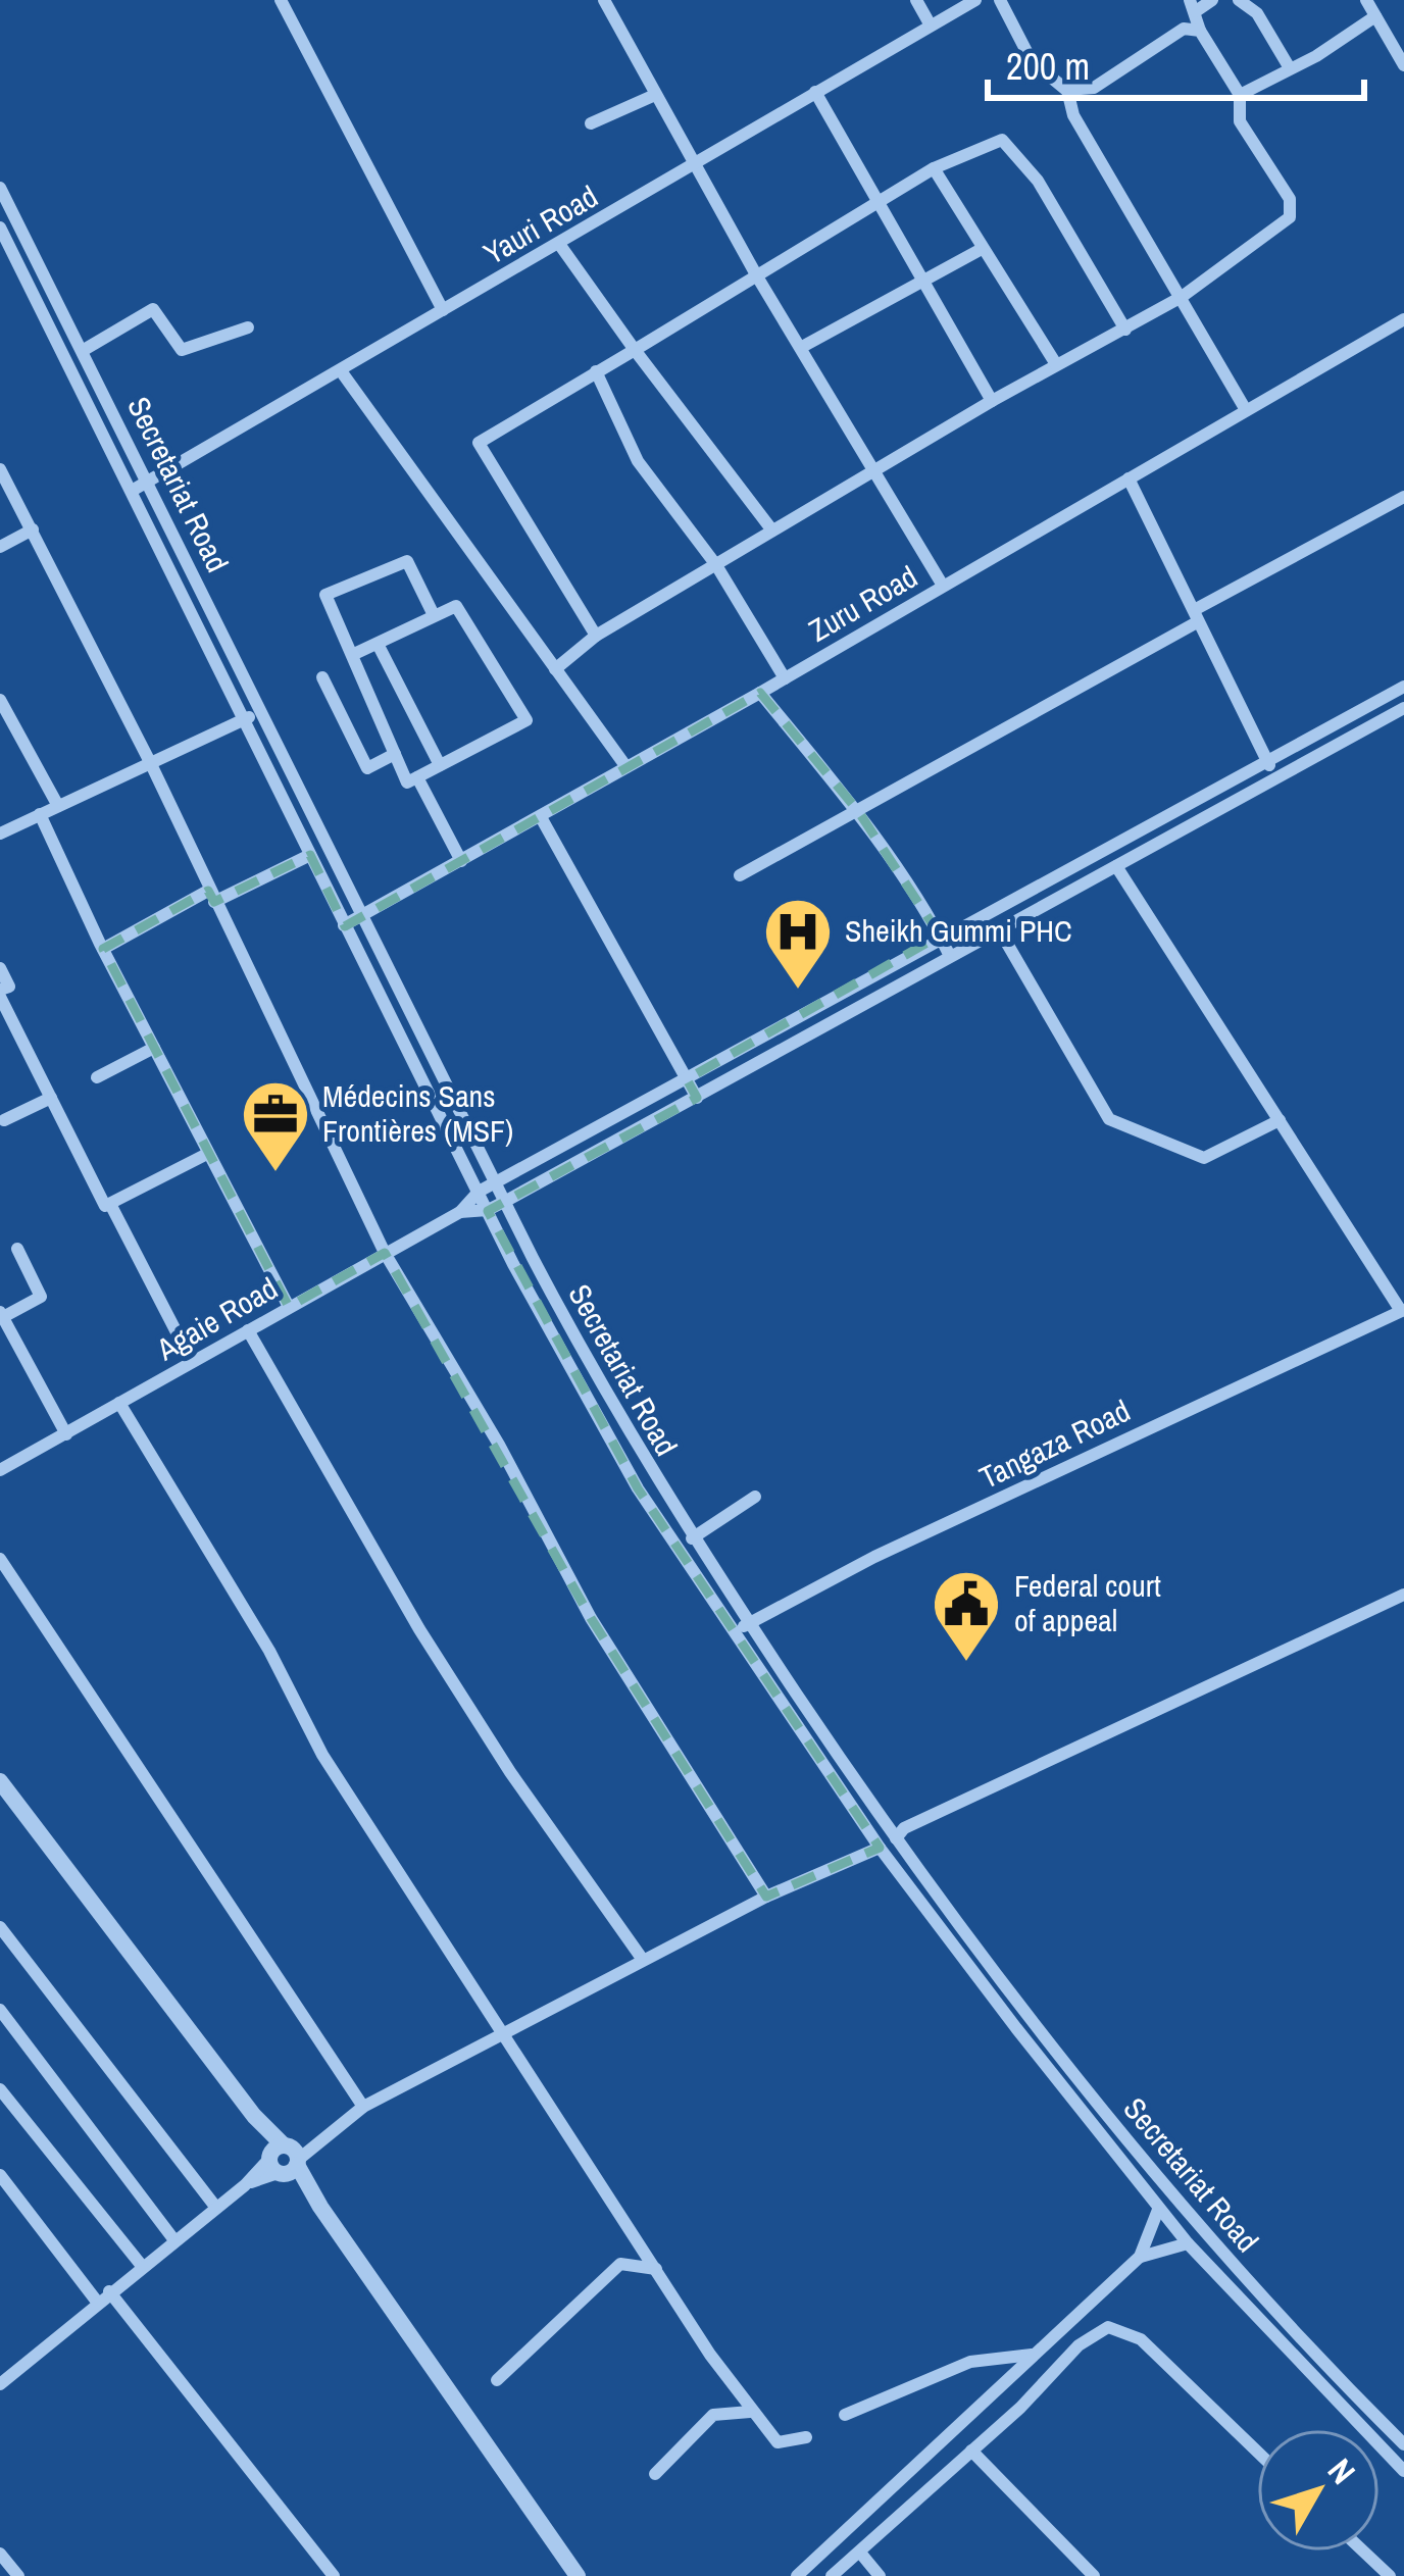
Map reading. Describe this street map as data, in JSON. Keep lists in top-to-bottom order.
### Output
{
  "streets": {
    "street": [
      "Yauri Road",
      "Secretariat Road",
      "Zuru Road",
      "Agaie Road",
      "Tangaza Road"
    ]
  },
  "crossings": [
    ["Yauri Road", "Secretariat Road"],
    ["Secretariat Road", "Zuru Road"],
    ["Secretariat Road", "Tangaza Road"]
  ],
  "places": {
    "hospital": ["Sheikh Gummi PHC"],
    "office": ["Médecins Sans Frontières (MSF)"],
    "public building": ["Federal court of appeal"]
  },
  "scale_bar": "200 m",
  "north": "top right"
}
